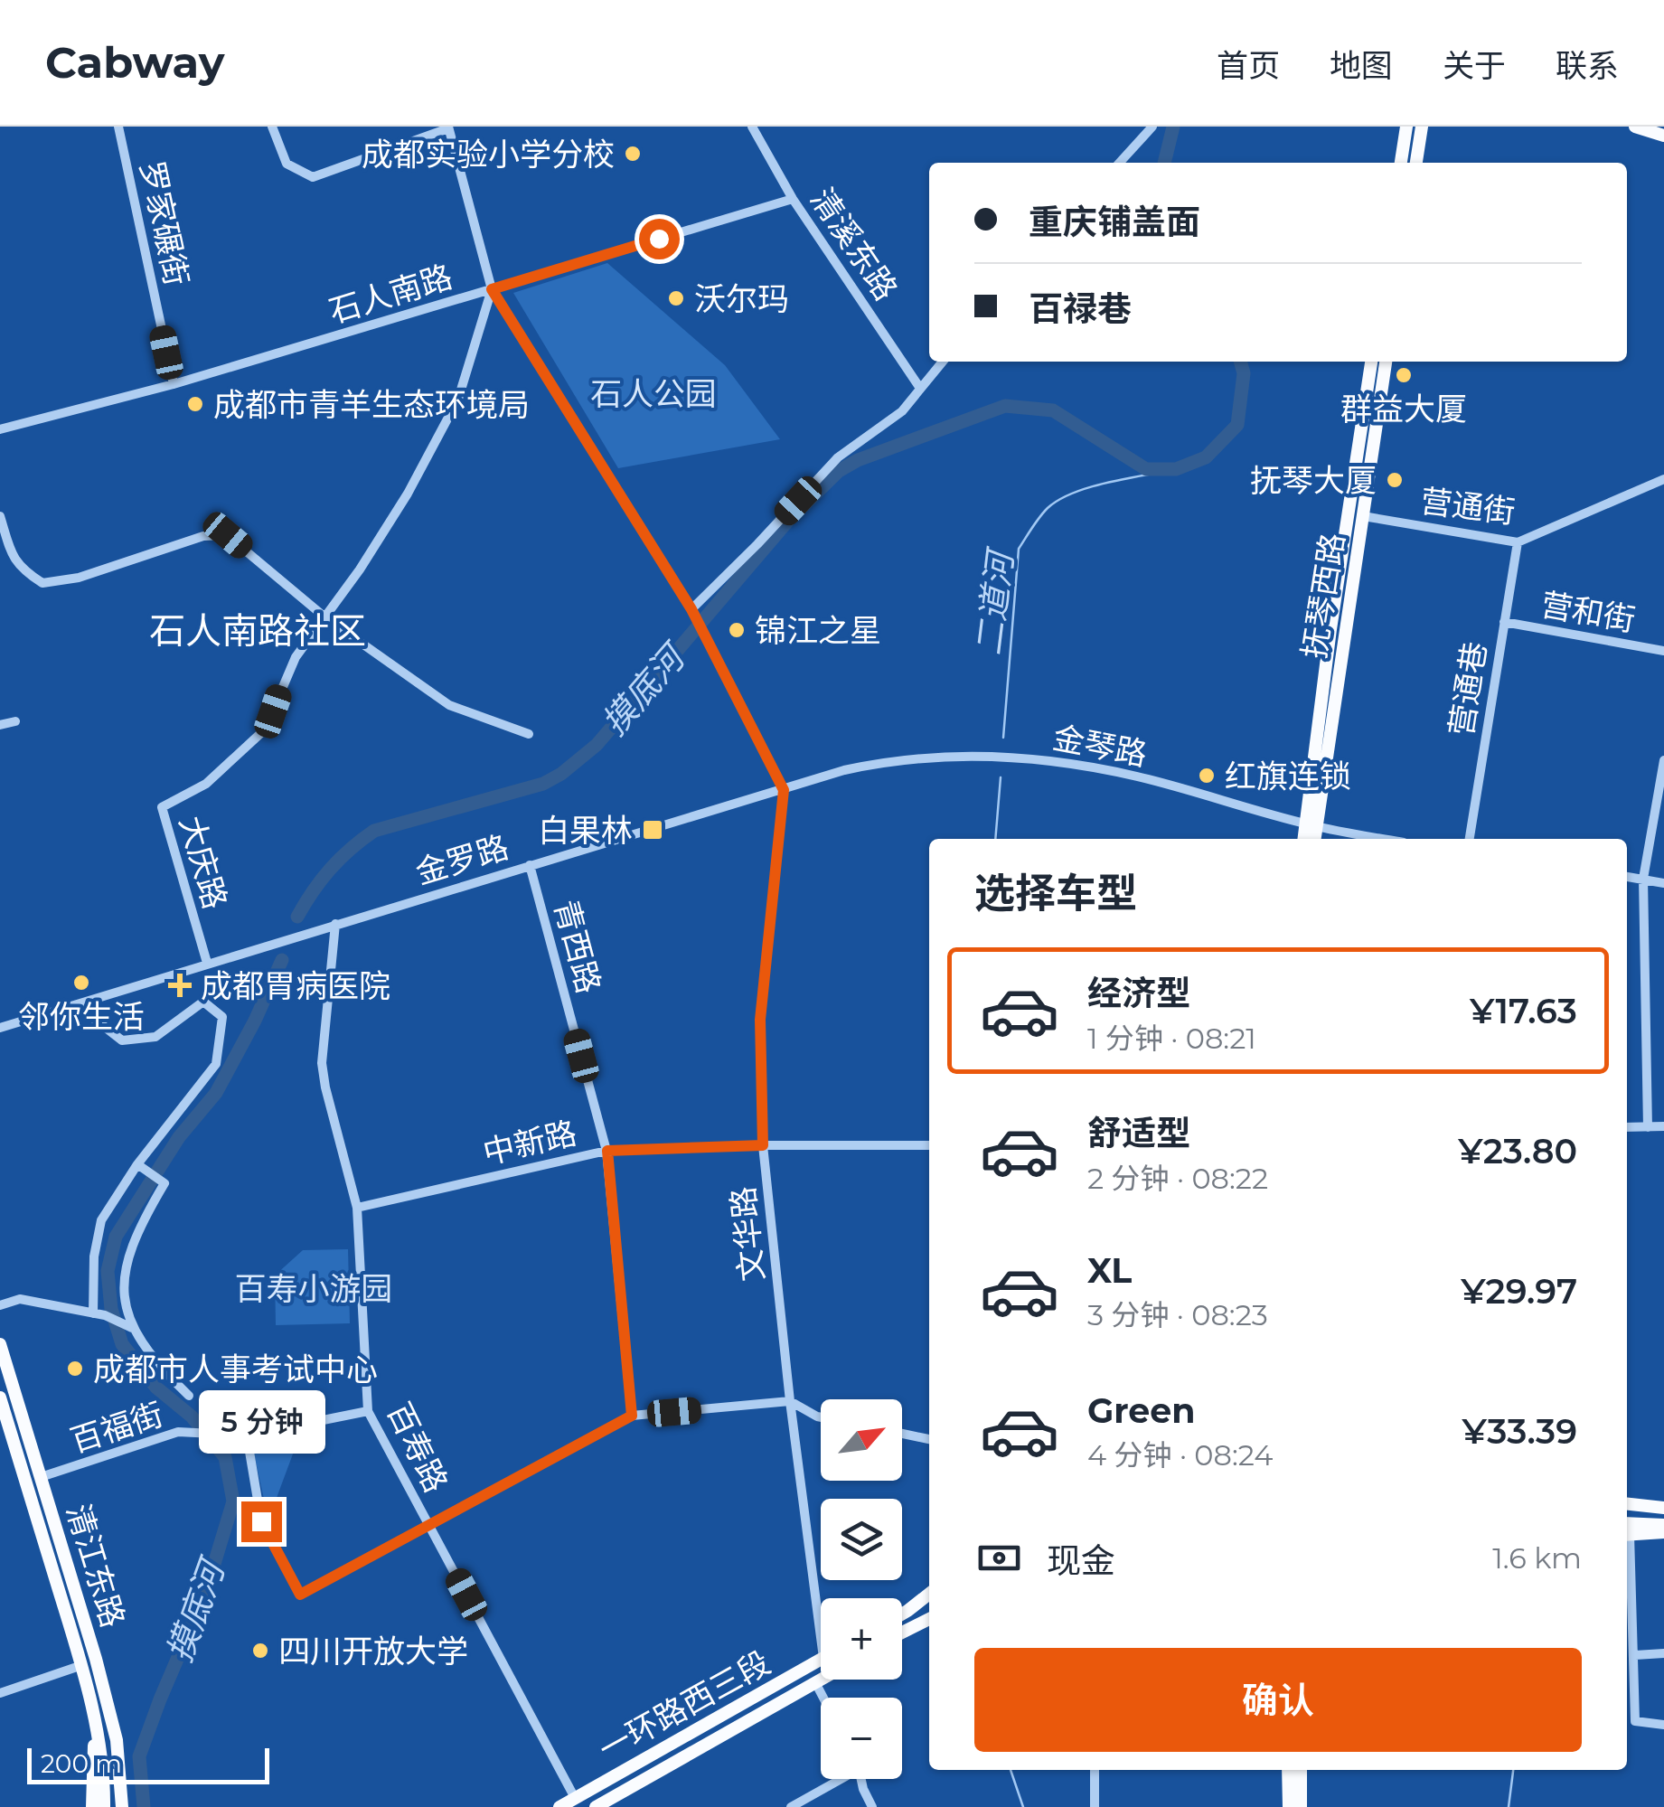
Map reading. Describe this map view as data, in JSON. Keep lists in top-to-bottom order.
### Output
{
  "streets": {
    "main road": ["抚琴西路", "清江东路", "一环路西三段"],
    "street": [
      "罗家碾街",
      "清溪东路",
      "石人南路",
      "营通街",
      "营和街",
      "营通巷",
      "金琴路",
      "金罗路",
      "大庆路",
      "青西路",
      "中新路",
      "文华路",
      "百福街",
      "百寿路"
    ]
  },
  "crossings": [
    ["罗家碾街", "石人南路"],
    ["清溪东路", "石人南路"],
    ["石人南路", "大庆路"],
    ["营通街", "抚琴西路"],
    ["营通街", "营通巷"],
    ["抚琴西路", "金琴路"],
    ["营和街", "营通巷"],
    ["金琴路", "金罗路"],
    ["金琴路", "文华路"],
    ["金罗路", "大庆路"],
    ["金罗路", "青西路"],
    ["金罗路", "文华路"],
    ["金罗路", "百寿路"],
    ["青西路", "中新路"],
    ["中新路", "文华路"],
    ["中新路", "百寿路"],
    ["百福街", "百寿路"],
    ["百福街", "清江东路"],
    ["百寿路", "一环路西三段"]
  ],
  "districts": ["石人南路社区"],
  "water": ["二道河", "摸底河"],
  "parks": ["石人公园", "百寿小游园"],
  "places": {
    "other": [
      "成都实验小学分校",
      "沃尔玛",
      "群益大厦",
      "成都市青羊生态环境局",
      "抚琴大厦",
      "锦江之星",
      "红旗连锁",
      "邻你生活",
      "成都市人事考试中心",
      "四川开放大学"
    ],
    "transit": ["白果林"],
    "health": ["成都胃病医院"]
  },
  "scale_bar": "200 m",
  "north": "top right",
  "page": {
    "header": "Cabway",
    "nav": [
      "首页",
      "地图",
      "关于",
      "联系"
    ],
    "banner": ["重庆铺盖面", "百禄巷"],
    "heading": "选择车型",
    "list": [
      {
        "name": "经济型",
        "note": "1 分钟 · 08:21",
        "value": "¥17.63"
      },
      {
        "name": "舒适型",
        "note": "2 分钟 · 08:22",
        "value": "¥23.80"
      },
      {
        "name": "XL",
        "note": "3 分钟 · 08:23",
        "value": "¥29.97"
      },
      {
        "name": "Green",
        "note": "4 分钟 · 08:24",
        "value": "¥33.39"
      }
    ],
    "bubble": "5 分钟",
    "map_buttons": ["+", "−"],
    "pay": ["现金", "1.6 km"],
    "buttons": "确认",
    "scale": "200 m"
  }
}
